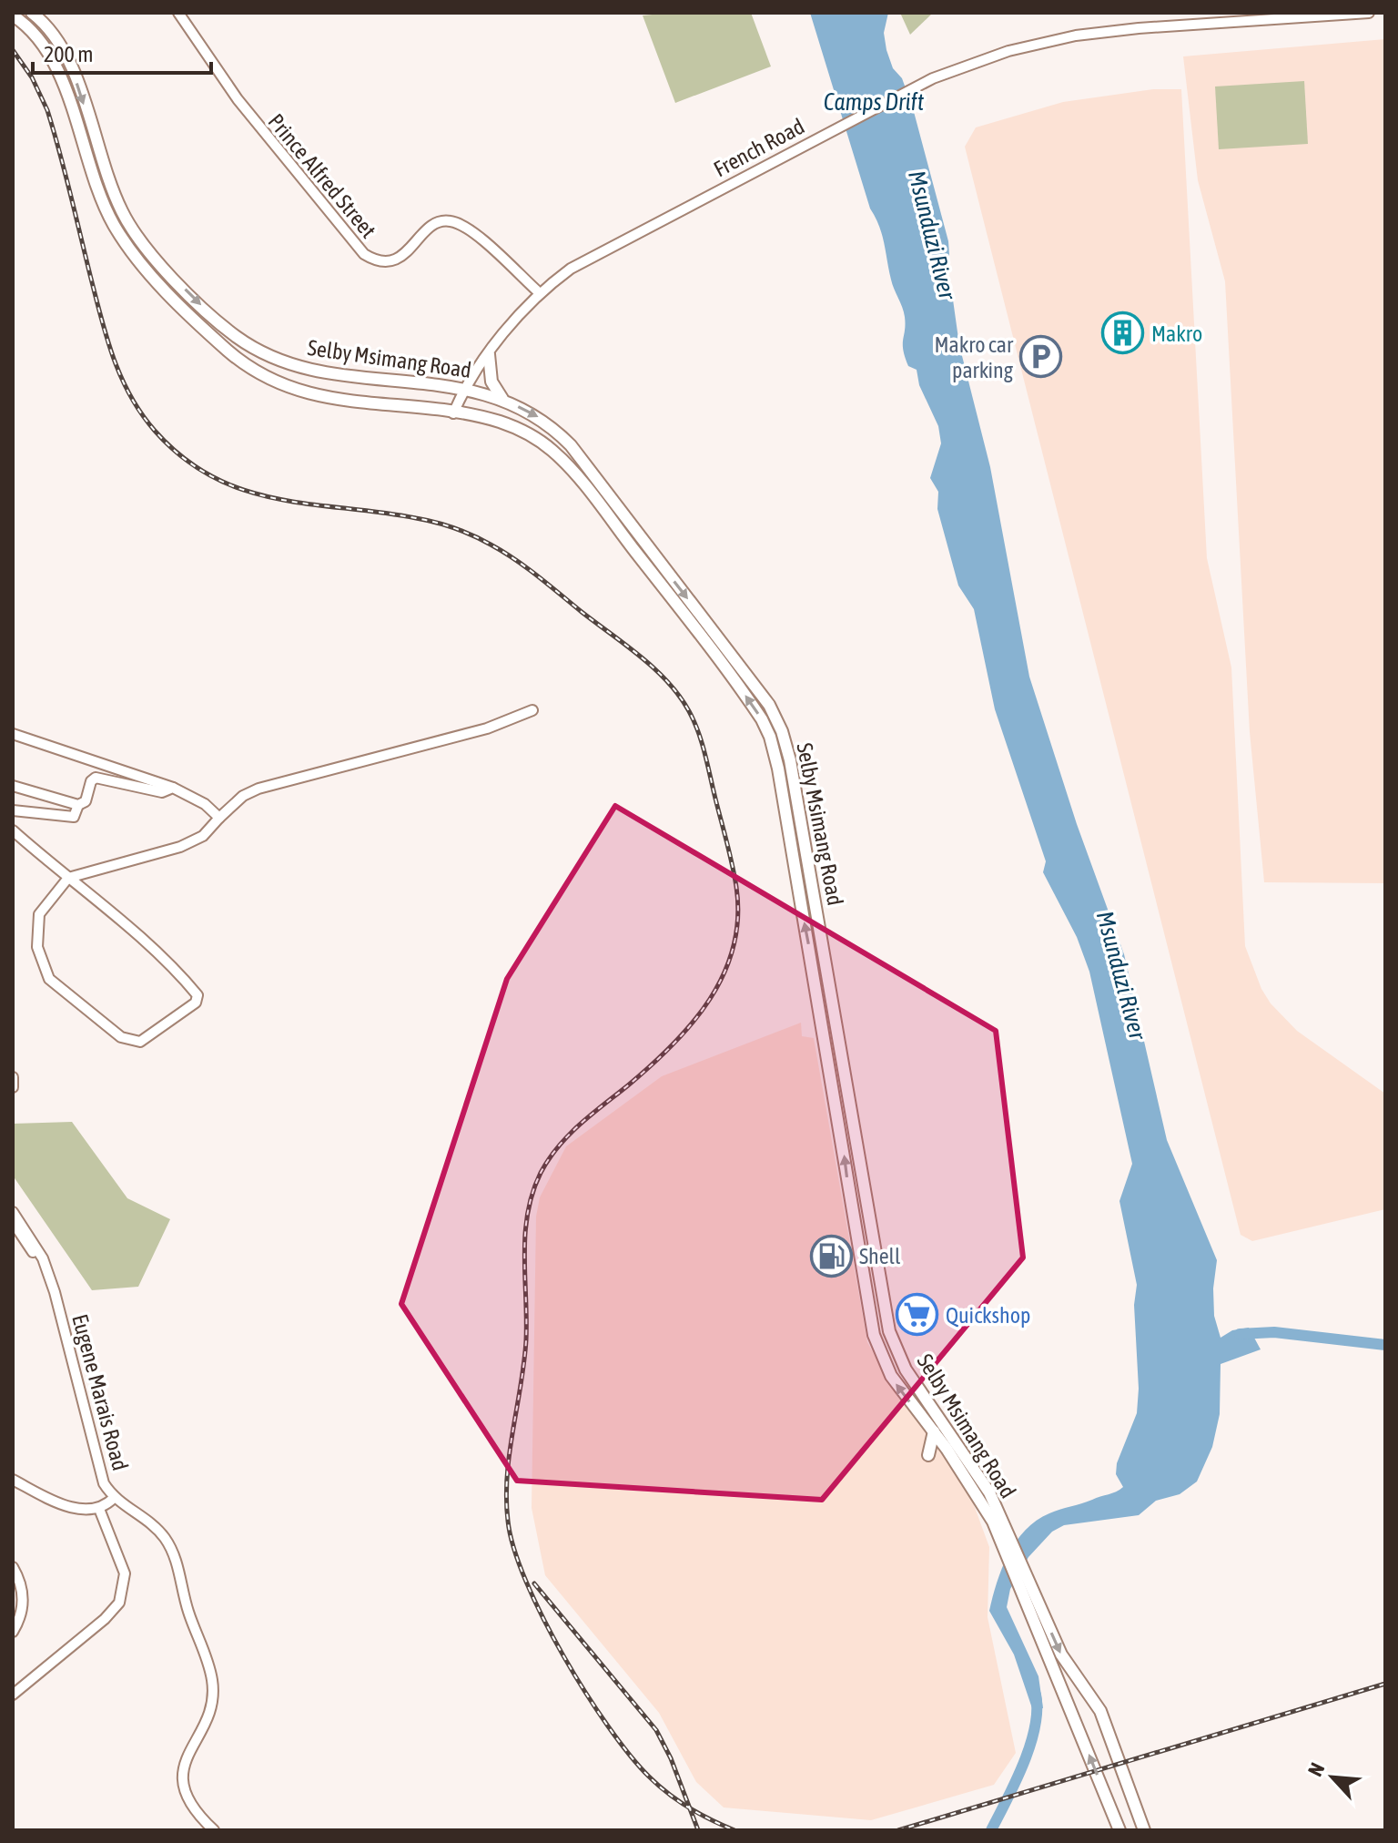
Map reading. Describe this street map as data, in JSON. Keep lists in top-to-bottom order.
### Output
{
  "streets": {
    "main road": ["Selby Msimang Road"],
    "street": ["French Road", "Prince Alfred Street", "Eugene Marais Road"]
  },
  "crossings": [
    ["French Road", "Prince Alfred Street"],
    ["French Road", "Selby Msimang Road"]
  ],
  "water": ["Camps Drift", "Msunduzi River"],
  "places": {
    "building": ["Makro"],
    "parking": ["Makro car parking"],
    "fuel station": ["Shell"],
    "supermarket": ["Quickshop"]
  },
  "scale_bar": "200 m",
  "north": "top left"
}
